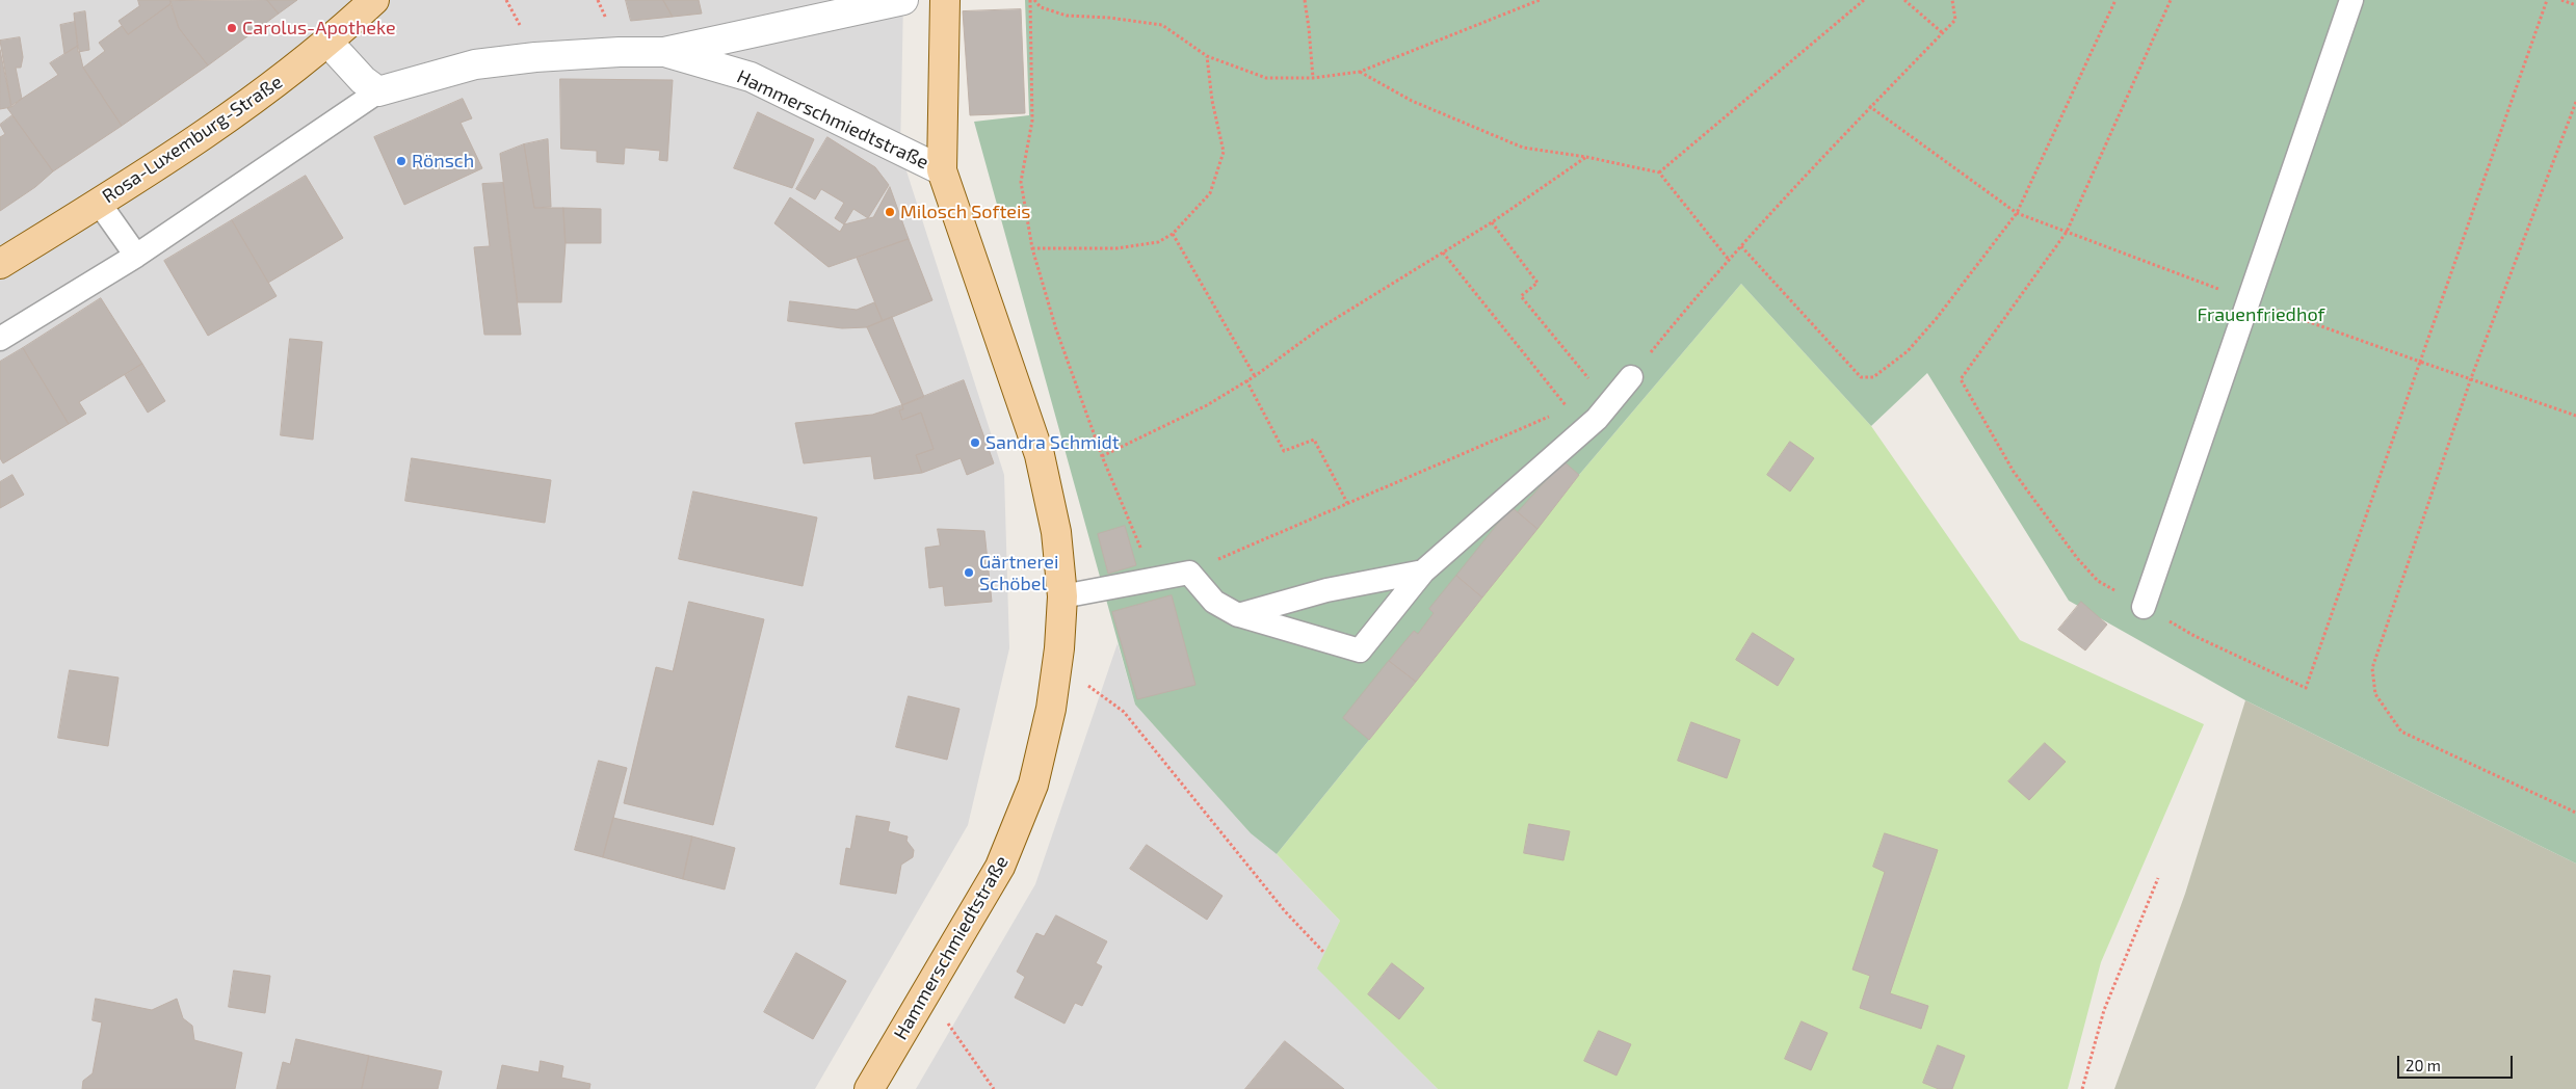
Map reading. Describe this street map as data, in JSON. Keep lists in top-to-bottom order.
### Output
{
  "streets": {
    "main road": ["Hammerschmiedtstraße", "Rosa-Luxemburg-Straße"]
  },
  "parks": ["Frauenfriedhof"],
  "places": [
    "Carolus-Apotheke",
    "Rönsch",
    "Milosch Softeis",
    "Sandra Schmidt",
    "Gärtnerei Schöbel"
  ],
  "scale_bar": "20 m"
}
